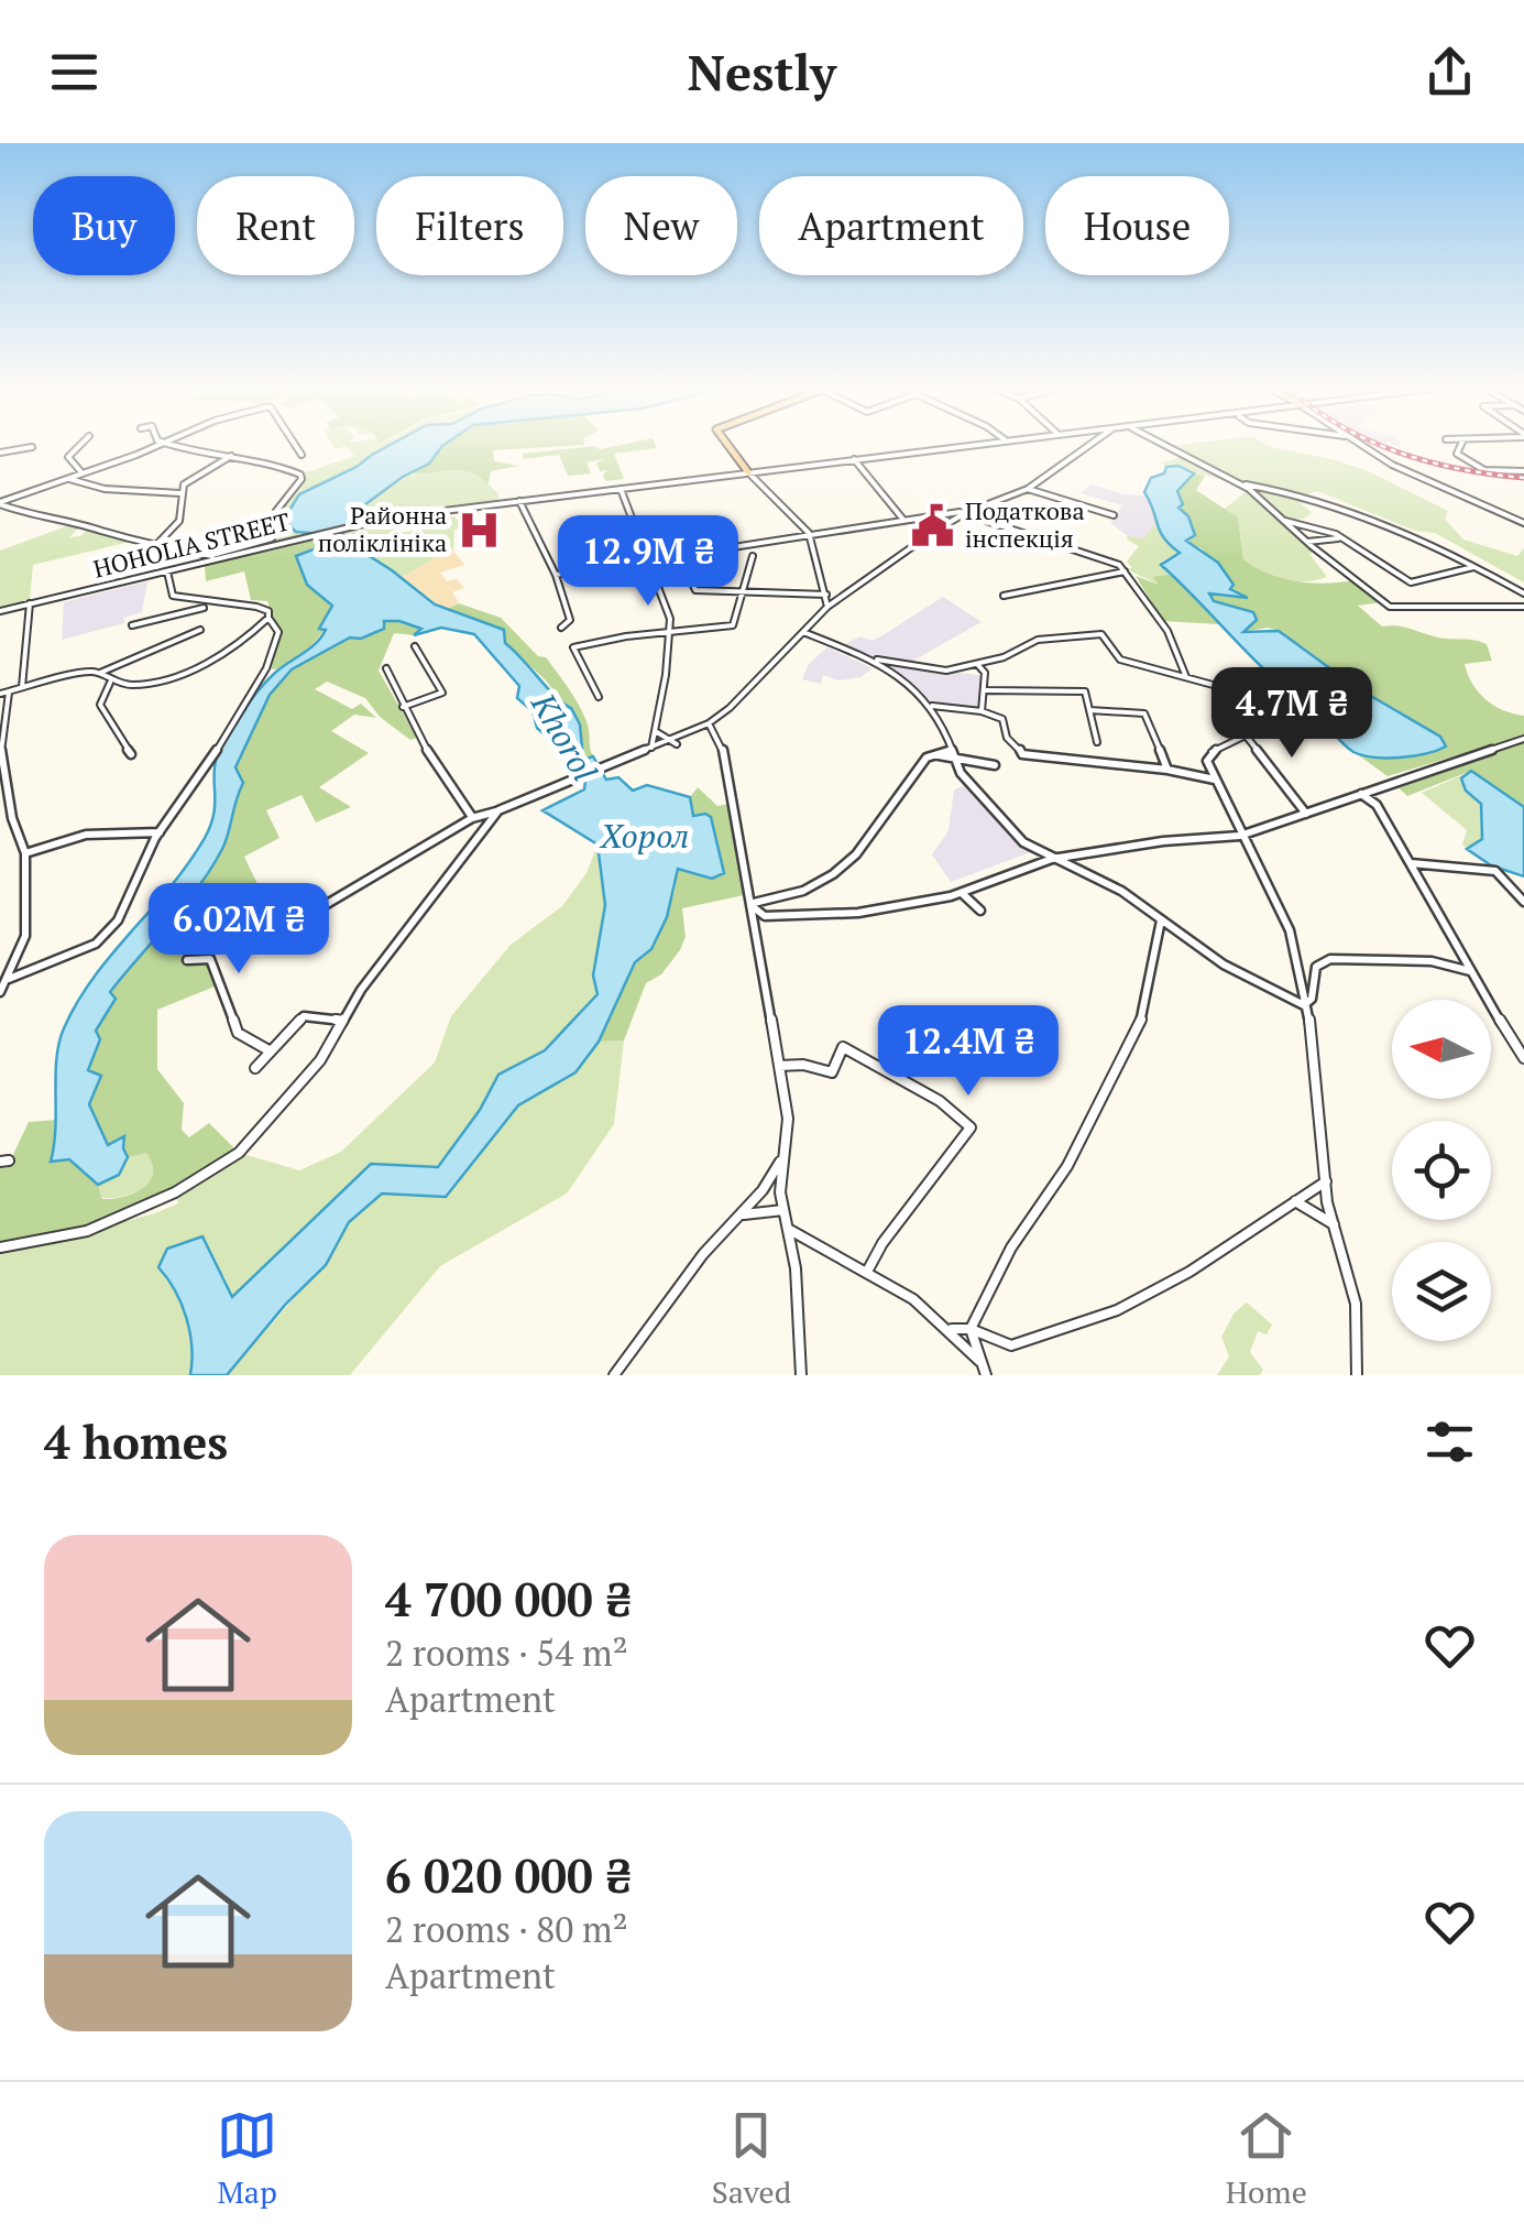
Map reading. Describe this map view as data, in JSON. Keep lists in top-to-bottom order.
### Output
{
  "streets": {
    "street": ["HOHOLIA STREET"]
  },
  "water": ["Khorol", "Хорол"],
  "places": {
    "public building": ["Податкова інспекція"],
    "hospital": ["Районна поліклініка"]
  },
  "north": "left",
  "page": {
    "header": "Nestly",
    "chip": [
      "Buy",
      "Rent",
      "Filters",
      "New",
      "Apartment",
      "House"
    ],
    "price": [
      "12.9M ₴",
      "4.7M ₴",
      "6.02M ₴",
      "12.4M ₴"
    ],
    "heading": "4 homes",
    "list": [
      {
        "name": "4 700 000 ₴",
        "note": "2 rooms · 54 m² · Apartment"
      },
      {
        "name": "6 020 000 ₴",
        "note": "2 rooms · 80 m² · Apartment"
      }
    ],
    "tabs": ["Map", "Saved", "Home"]
  }
}
